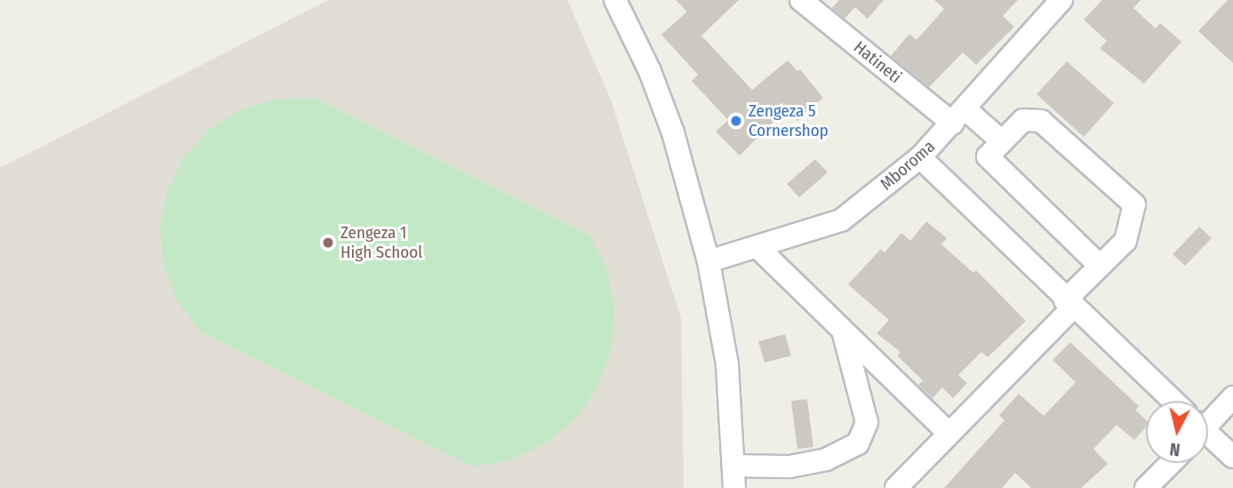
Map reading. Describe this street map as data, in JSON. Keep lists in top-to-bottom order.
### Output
{
  "streets": {
    "street": ["Hatineti", "Mboroma"]
  },
  "crossings": [
    ["Hatineti", "Mboroma"]
  ],
  "places": ["Zengeza 5 Cornershop", "Zengeza 1 High School"],
  "north": "bottom"
}
